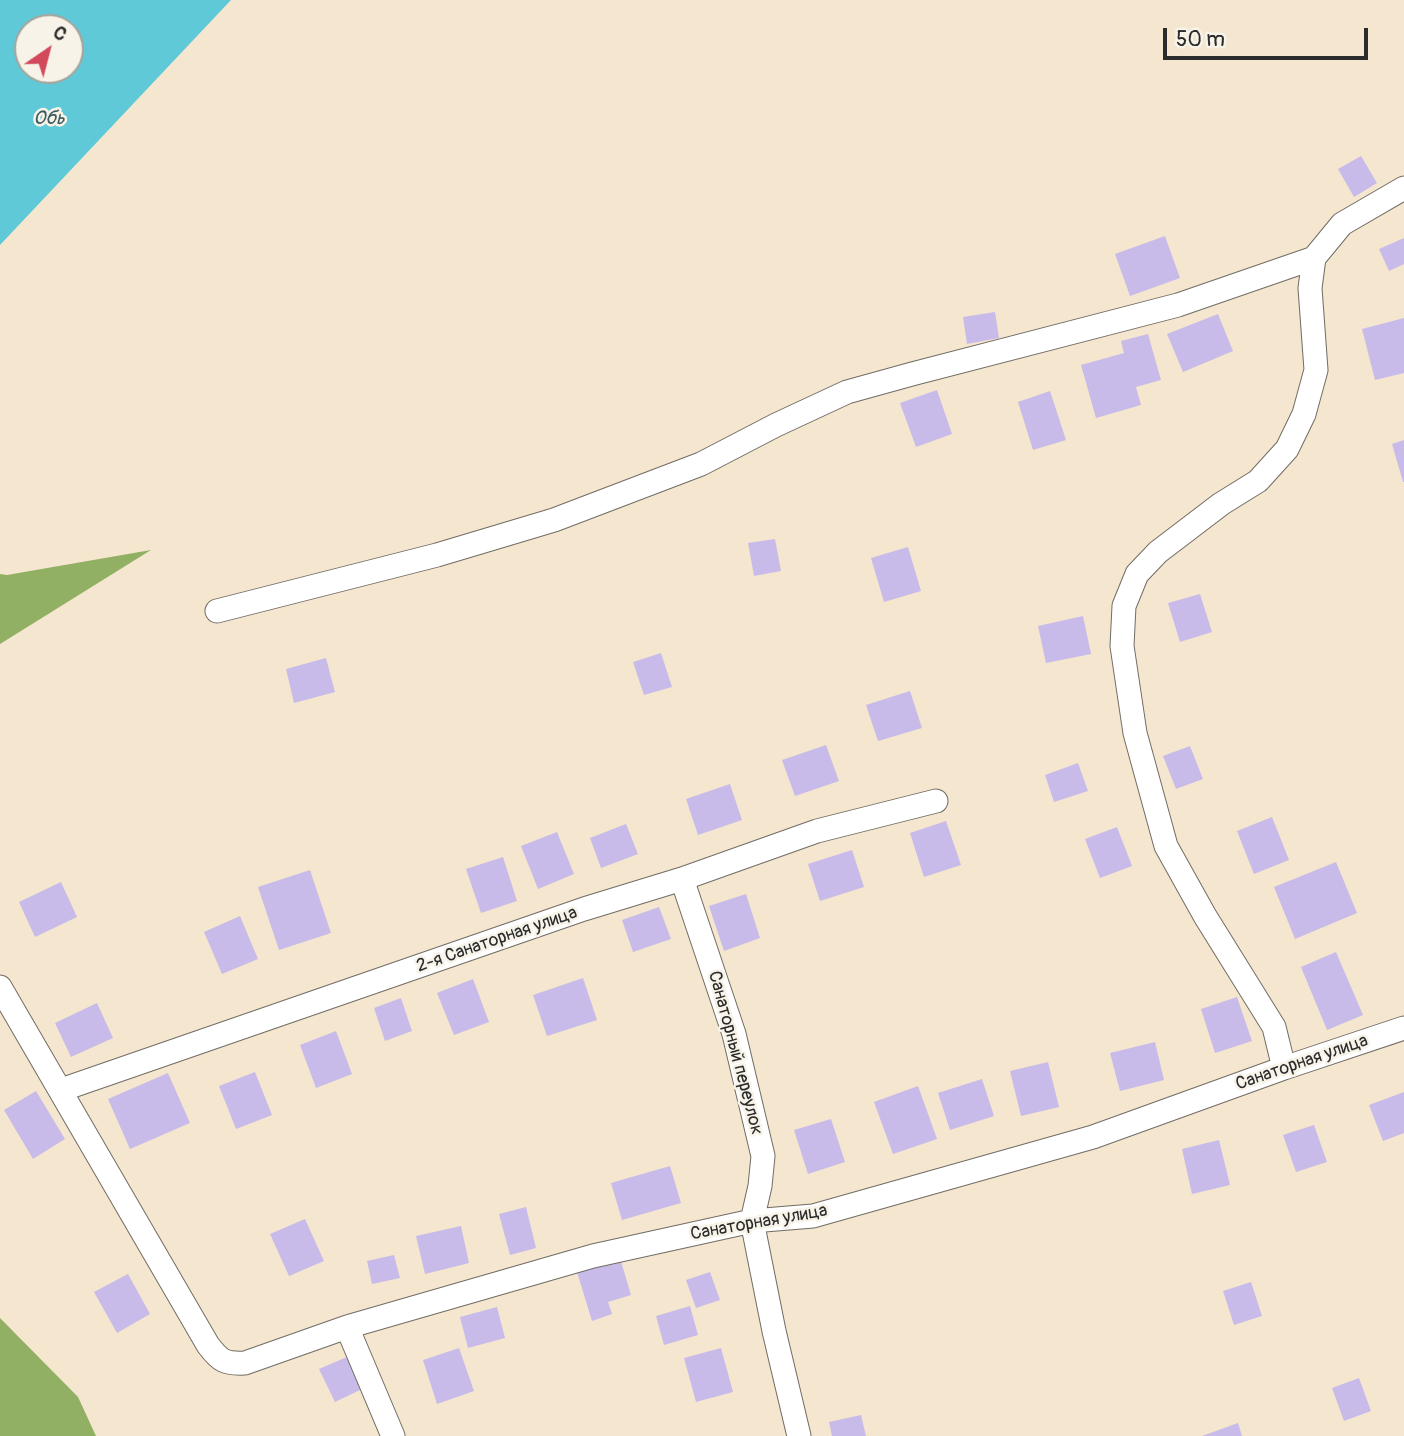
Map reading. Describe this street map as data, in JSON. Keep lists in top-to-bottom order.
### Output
{
  "streets": {
    "street": ["2-я Санаторная улица", "Санаторный переулок", "Санаторная улица"]
  },
  "crossings": [
    ["2-я Санаторная улица", "Санаторный переулок"],
    ["2-я Санаторная улица", "Санаторная улица"],
    ["Санаторный переулок", "Санаторная улица"]
  ],
  "water": ["Обь"],
  "scale_bar": "50 m",
  "north": "top right"
}
